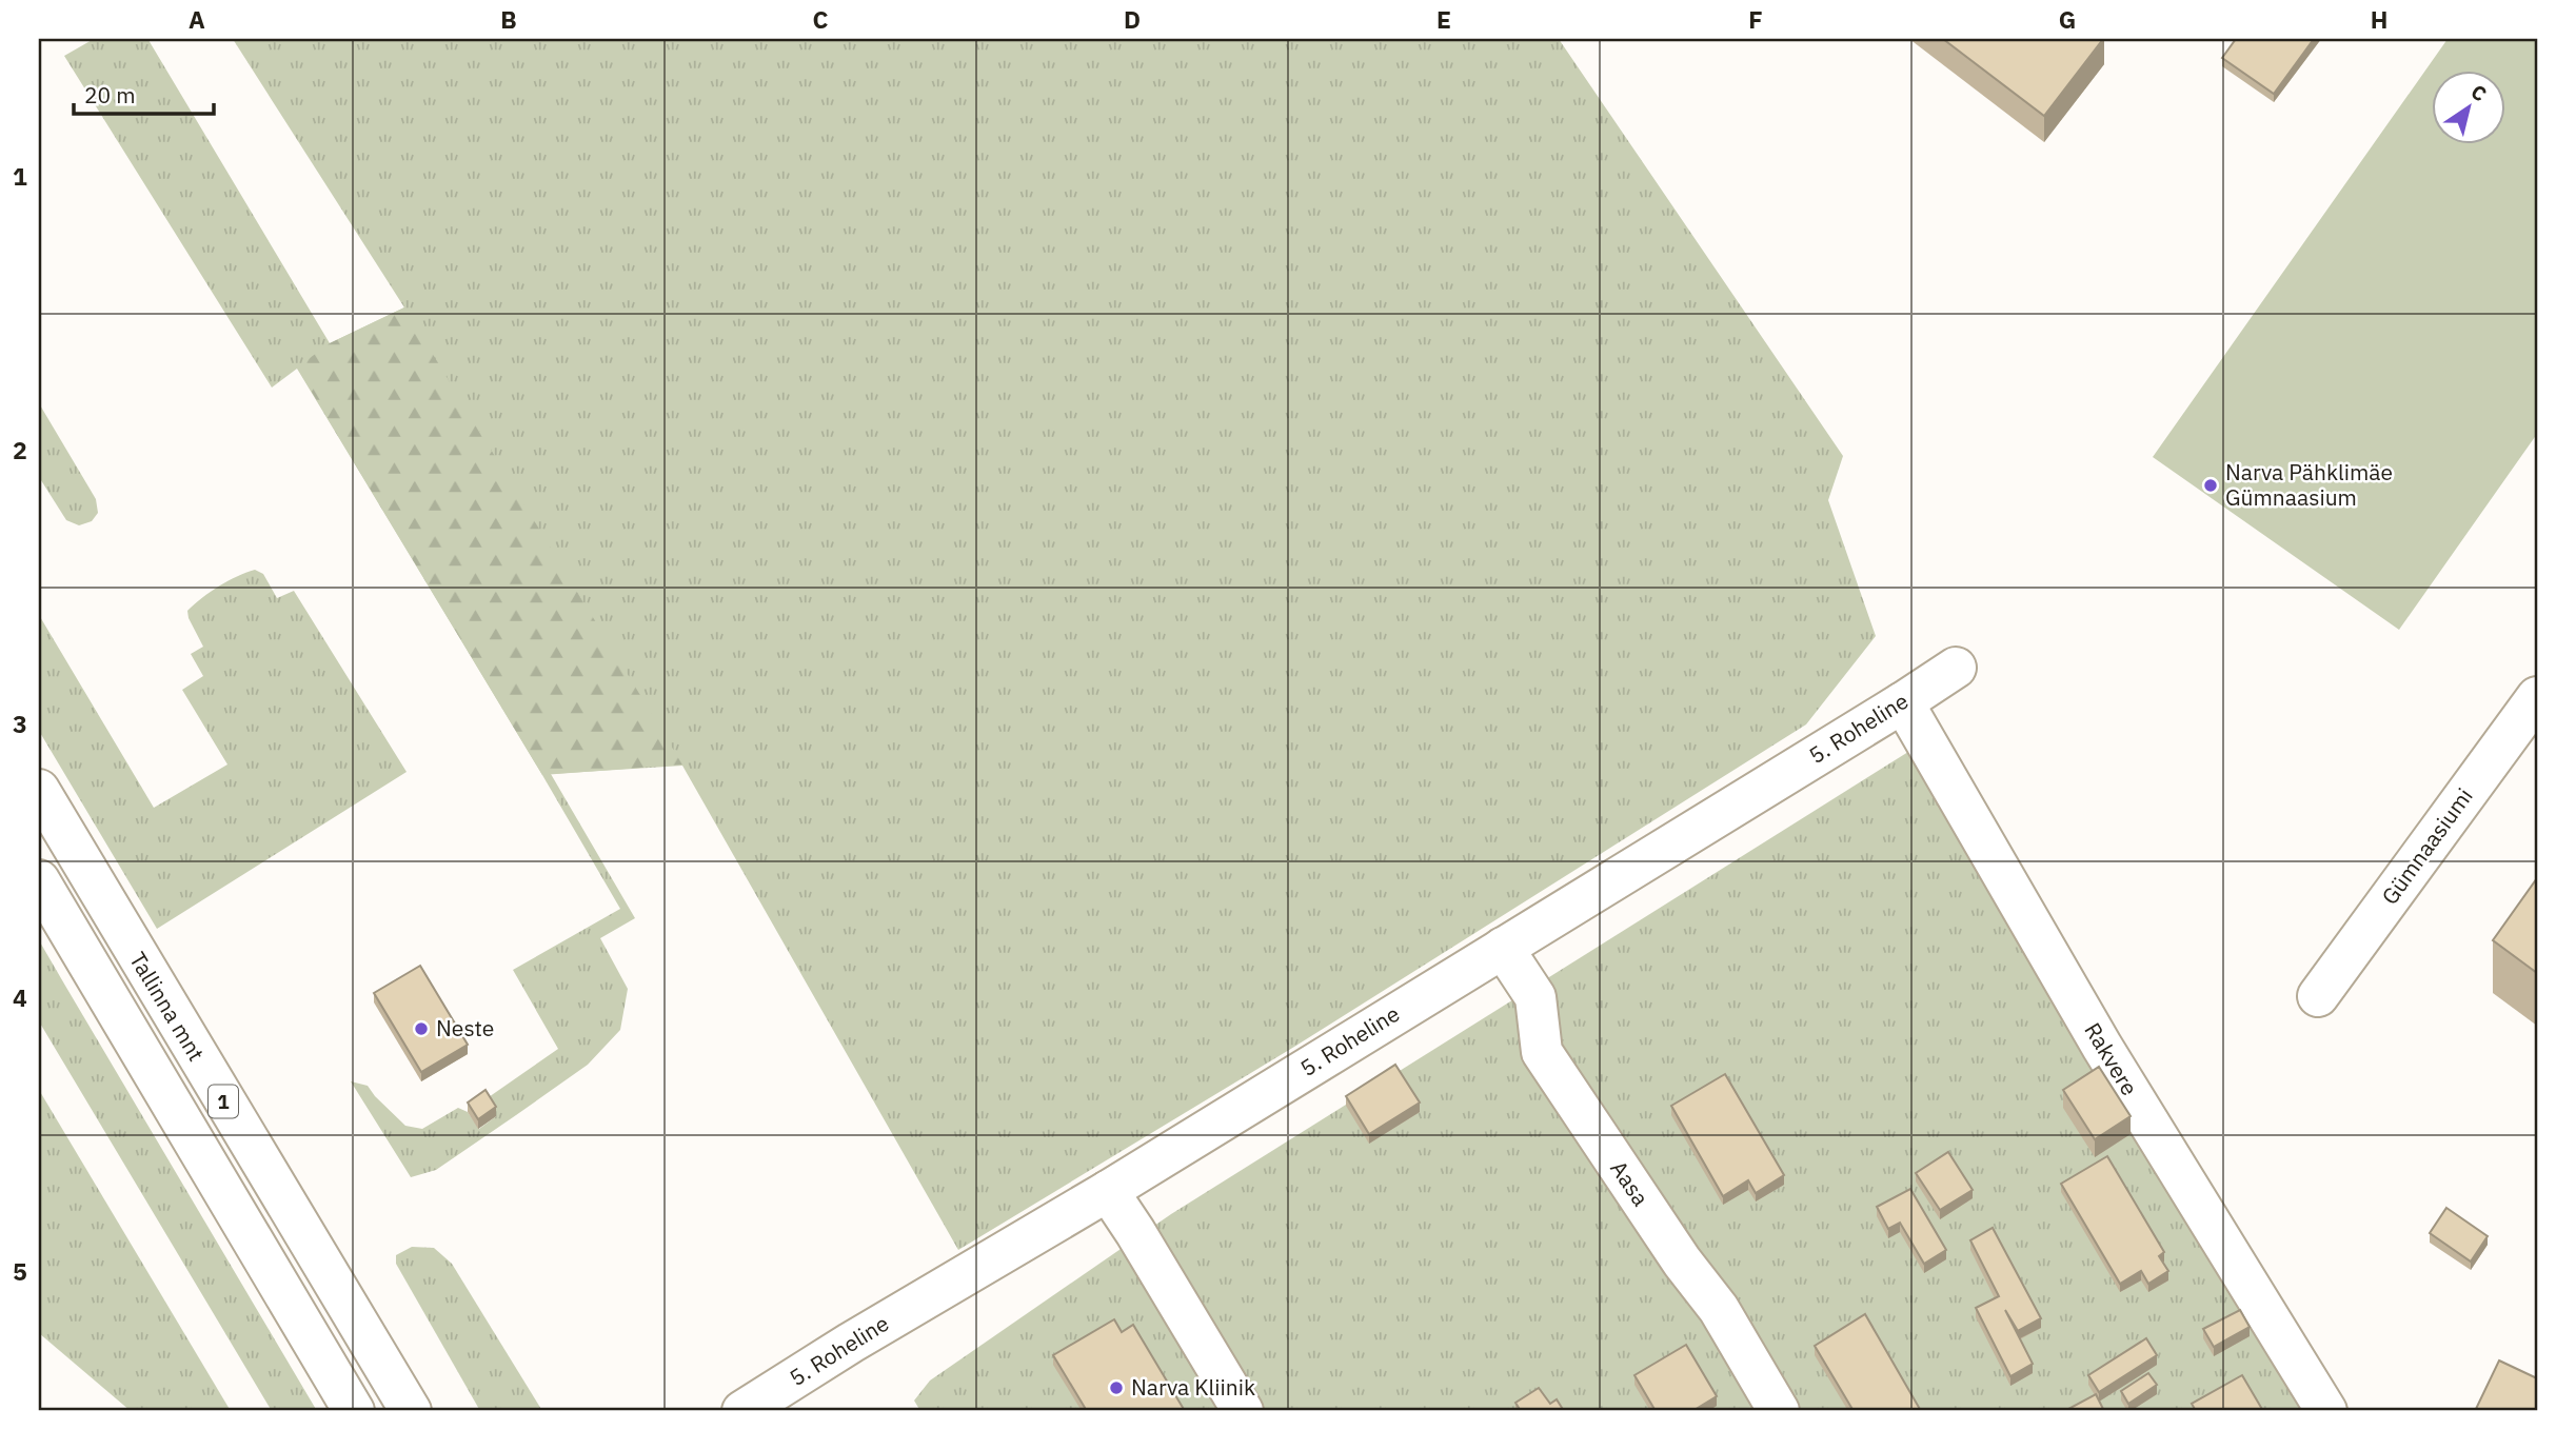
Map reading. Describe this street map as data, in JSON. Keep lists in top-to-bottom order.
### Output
{
  "streets": {
    "main road": [
      "5. Roheline",
      "Gümnaasiumi",
      "Tallinna mnt",
      "Rakvere",
      "1",
      "Aasa"
    ]
  },
  "crossings": [
    ["5. Roheline", "Rakvere"],
    ["5. Roheline", "Aasa"]
  ],
  "places": ["Narva Pähklimäe Gümnaasium", "Neste", "Narva Kliinik"],
  "scale_bar": "20 m",
  "north": "top right",
  "grid": {
    "columns": [
      "A",
      "B",
      "C",
      "D",
      "E",
      "F",
      "G",
      "H"
    ],
    "rows": [
      "1",
      "2",
      "3",
      "4",
      "5"
    ]
  }
}
